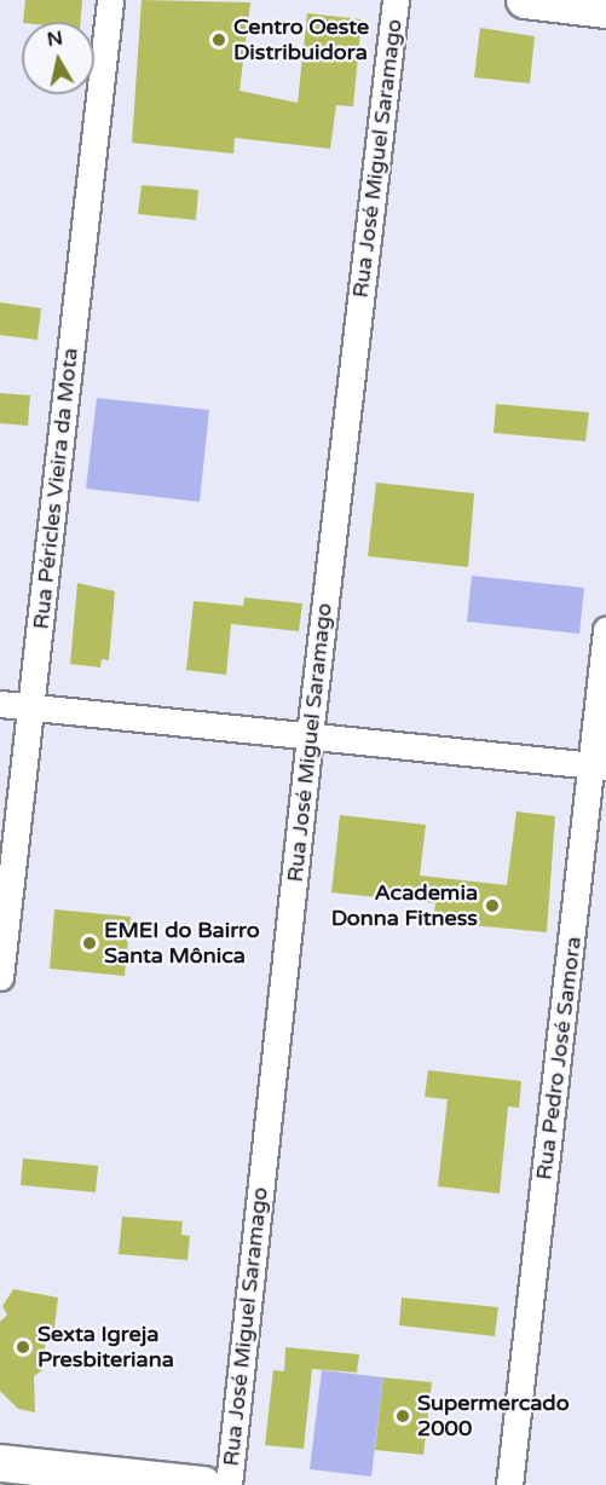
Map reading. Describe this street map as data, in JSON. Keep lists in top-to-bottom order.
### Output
{
  "streets": {
    "street": ["Rua José Miguel Saramago", "Rua Péricles Vieira da Mota", "Rua Pedro José Samora"]
  },
  "places": [
    "Centro Oeste Distribuidora",
    "Academia Donna Fitness",
    "EMEI do Bairro Santa Mônica",
    "Sexta Igreja Presbiteriana",
    "Supermercado 2000"
  ],
  "north": "top"
}
